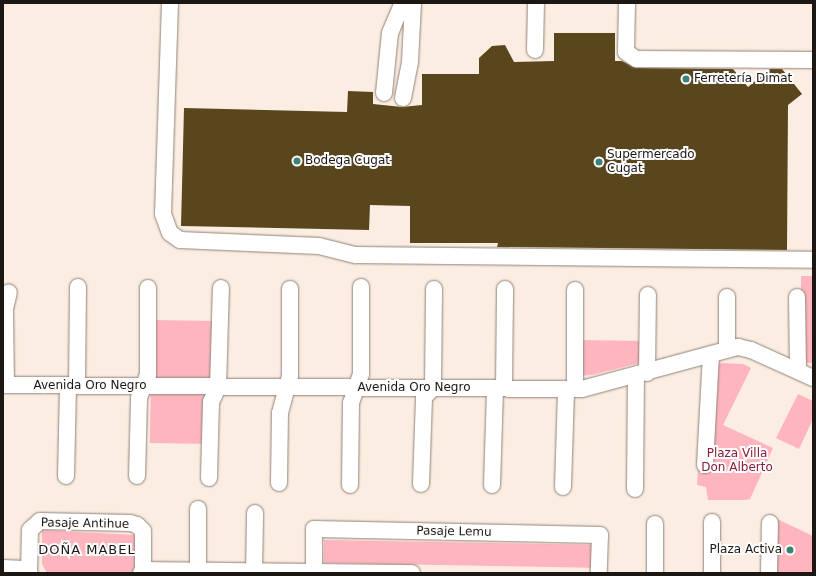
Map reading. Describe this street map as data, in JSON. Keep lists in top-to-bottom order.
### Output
{
  "streets": {
    "street": ["Avenida Oro Negro", "Pasaje Antihue", "Pasaje Lemu"]
  },
  "districts": ["DOÑA MABEL"],
  "parks": ["Plaza Villa Don Alberto"],
  "places": [
    "Ferretería Dimat",
    "Bodega Cugat",
    "Supermercado Cugat",
    "Plaza Activa"
  ]
}
